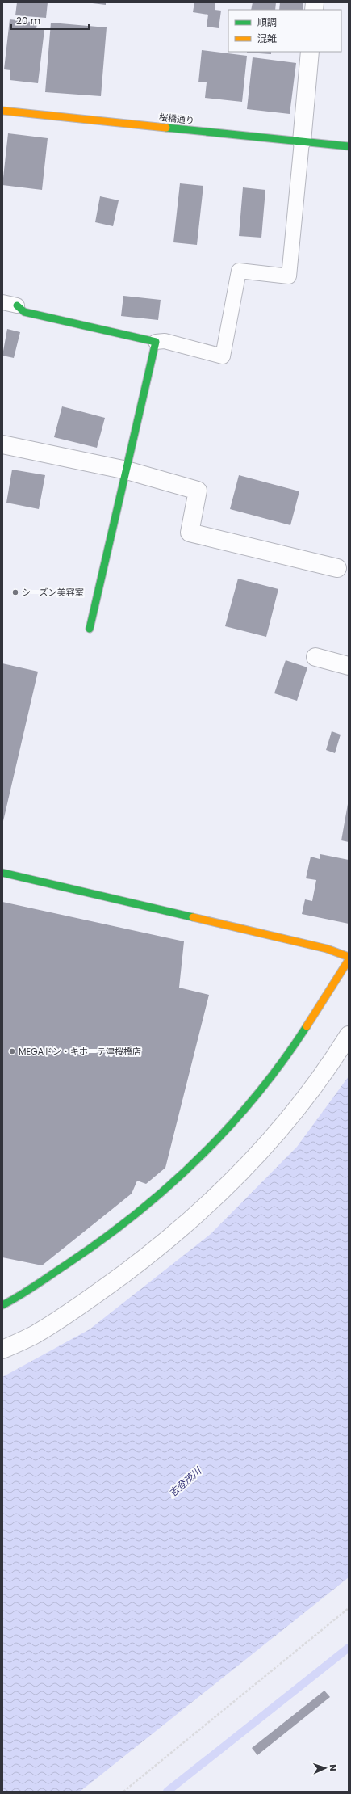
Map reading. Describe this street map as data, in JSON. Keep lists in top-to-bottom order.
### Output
{
  "streets": {
    "street": ["桜橋通り"]
  },
  "water": ["志登茂川"],
  "places": ["シーズン美容室", "MEGAドン・キホーテ津桜橋店"],
  "legend": ["順調", "混雑"],
  "scale_bar": "20 m",
  "north": "right"
}
